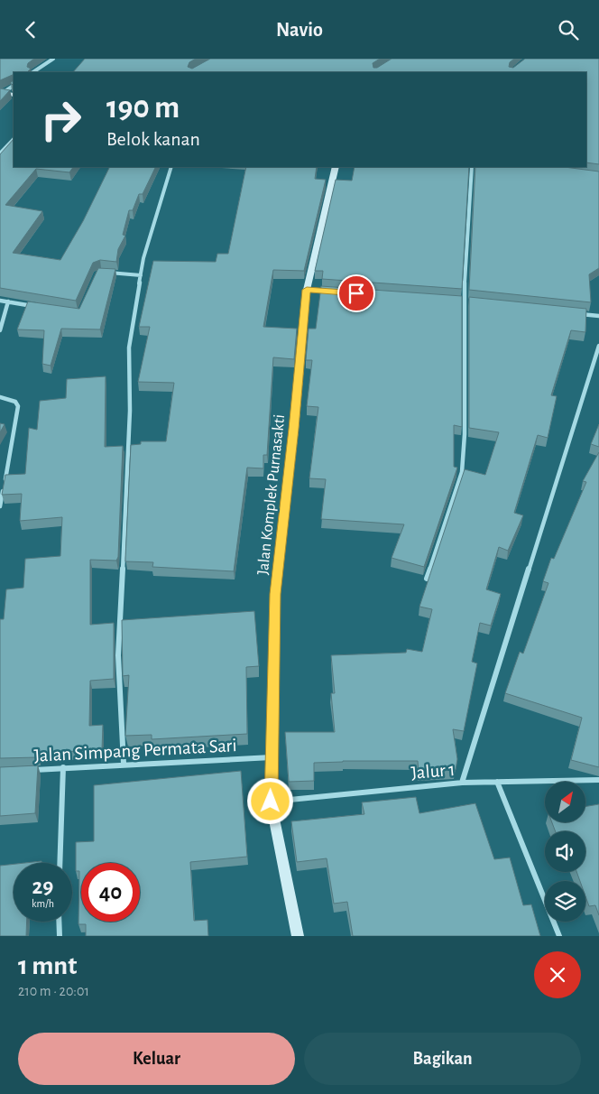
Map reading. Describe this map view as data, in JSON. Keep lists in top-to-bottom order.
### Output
{
  "streets": {
    "street": ["Jalan Komplek Purnasakti", "Jalan Simpang Permata Sari", "Jalur 1"]
  },
  "crossings": [
    ["Jalan Komplek Purnasakti", "Jalan Simpang Permata Sari"],
    ["Jalan Komplek Purnasakti", "Jalur 1"]
  ],
  "north": "top right",
  "page": {
    "header": "Navio",
    "turn": ["190 m", "Belok kanan"],
    "speed": "29 km/h",
    "limit": "40",
    "heading": ["1 mnt", "210 m · 20:01"],
    "buttons": ["Keluar", "Bagikan"]
  }
}
